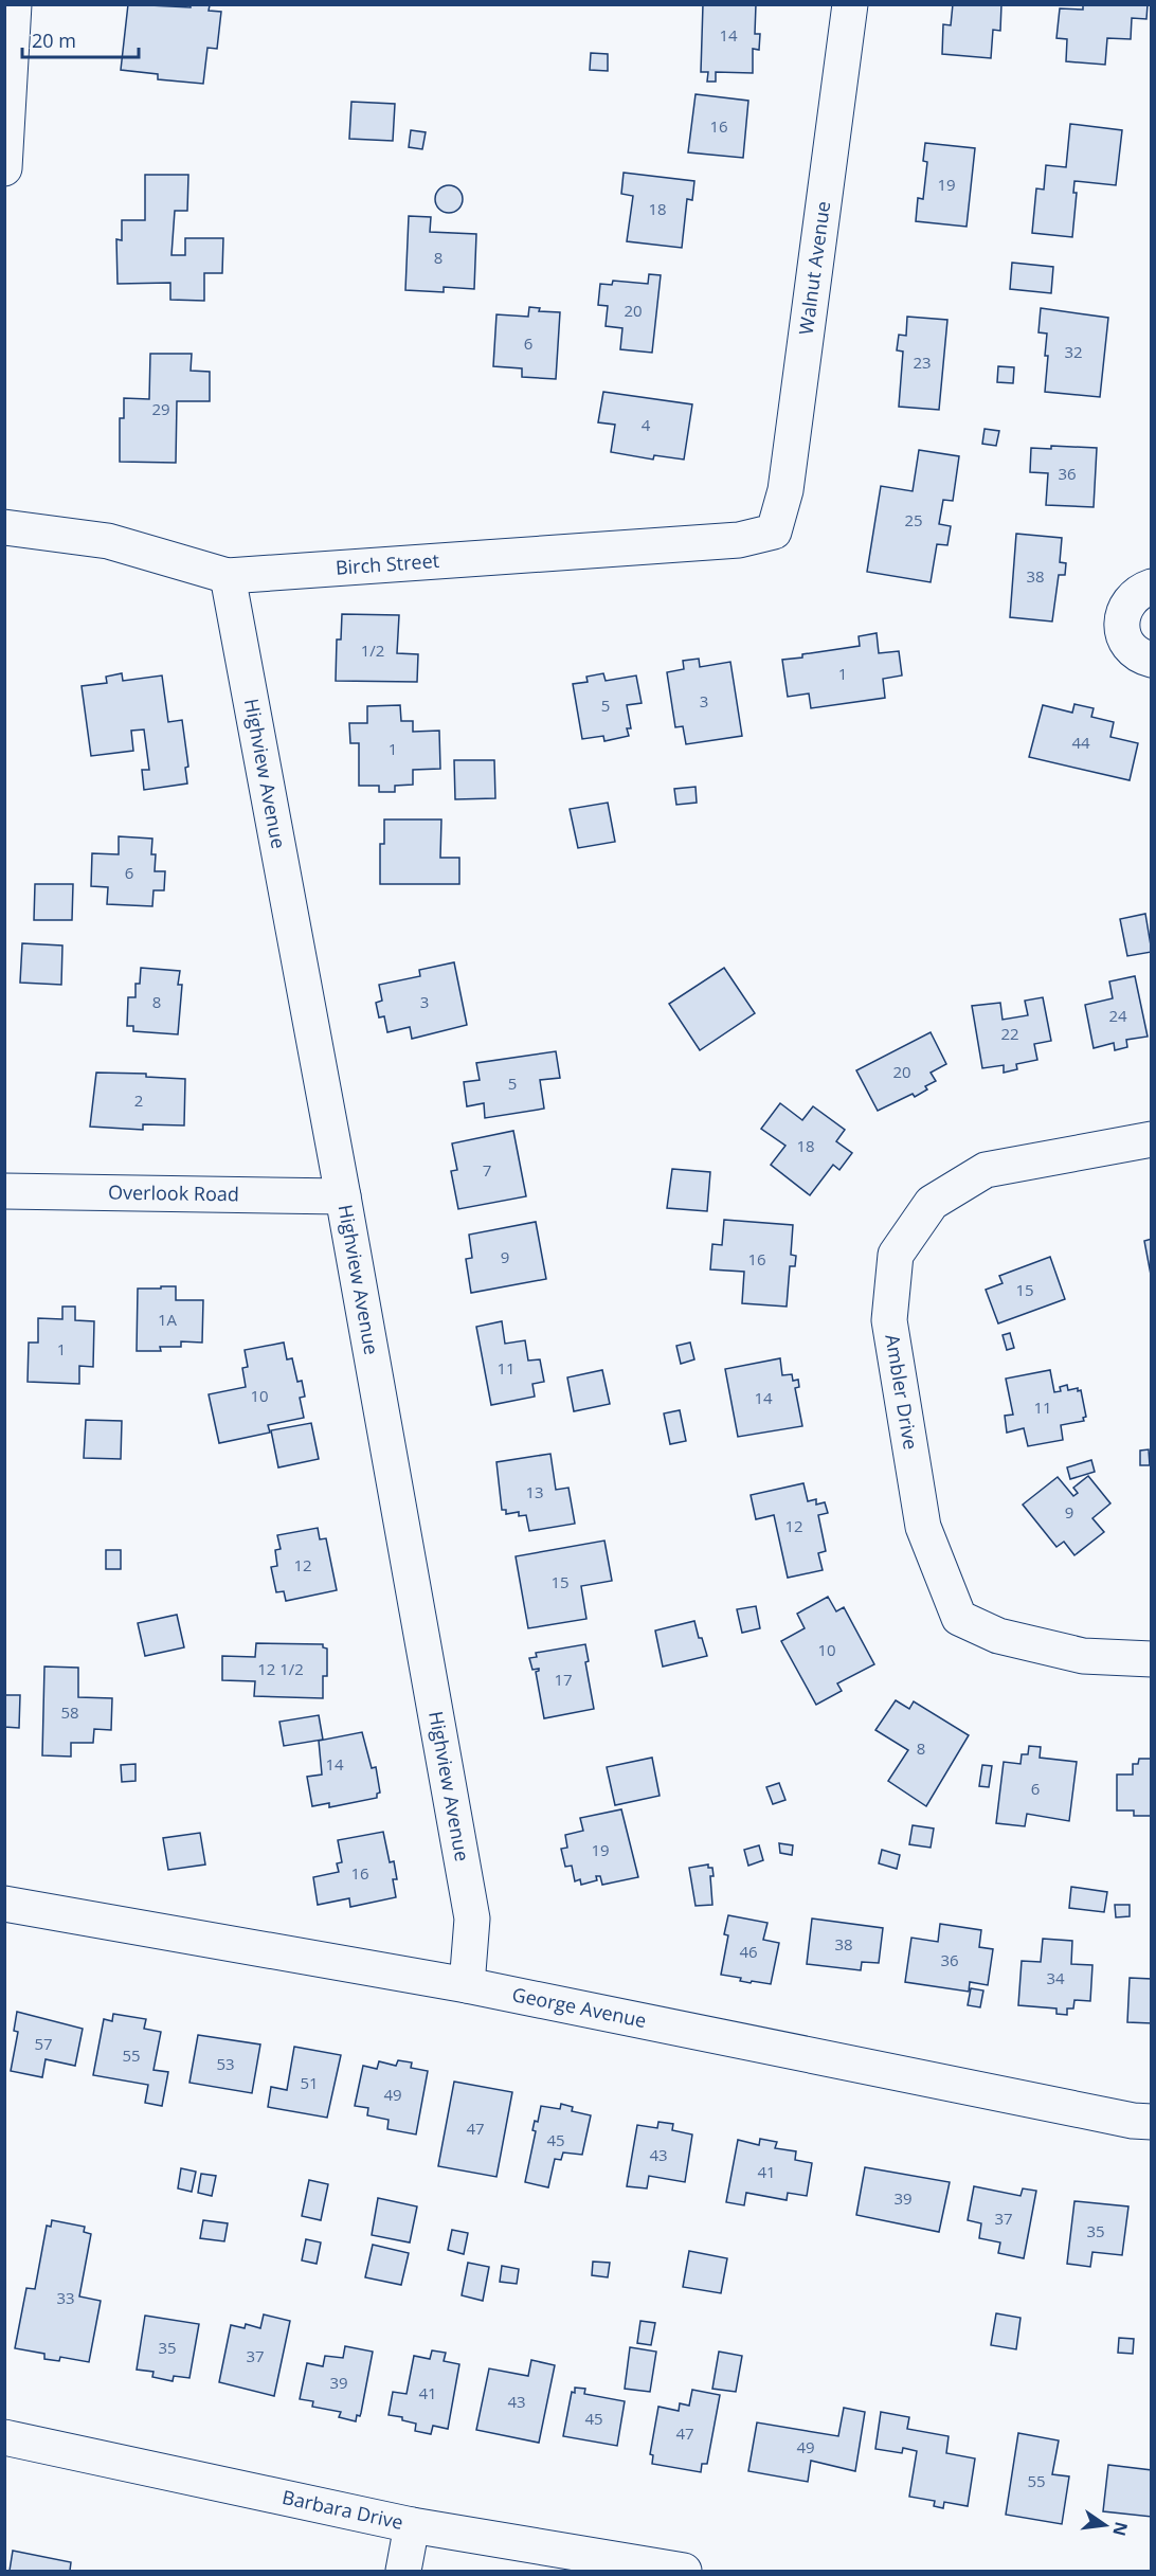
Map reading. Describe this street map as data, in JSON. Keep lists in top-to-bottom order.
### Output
{
  "streets": {
    "street": [
      "Walnut Avenue",
      "Birch Street",
      "Highview Avenue",
      "Overlook Road",
      "Ambler Drive",
      "George Avenue",
      "Barbara Drive"
    ]
  },
  "crossings": [
    ["Walnut Avenue", "Birch Street"],
    ["Birch Street", "Highview Avenue"],
    ["Highview Avenue", "Overlook Road"],
    ["Highview Avenue", "George Avenue"]
  ],
  "house_numbers": [
    "14",
    "16",
    "19",
    "18",
    "8",
    "20",
    "6",
    "32",
    "23",
    "29",
    "4",
    "36",
    "25",
    "38",
    "1/2",
    "1",
    "3",
    "5",
    "44",
    "1",
    "6",
    "8",
    "3",
    "24",
    "22",
    "20",
    "5",
    "2",
    "18",
    "7",
    "9",
    "16",
    "15",
    "1A",
    "1",
    "11",
    "10",
    "14",
    "11",
    "13",
    "9",
    "12",
    "12",
    "15",
    "10",
    "12 1/2",
    "17",
    "58",
    "8",
    "14",
    "6",
    "19",
    "16",
    "38",
    "46",
    "36",
    "34",
    "57",
    "55",
    "53",
    "51",
    "49",
    "47",
    "45",
    "43",
    "41",
    "39",
    "37",
    "35",
    "33",
    "35",
    "37",
    "39",
    "41",
    "43",
    "45",
    "47",
    "49",
    "55"
  ],
  "scale_bar": "20 m",
  "north": "right"
}
